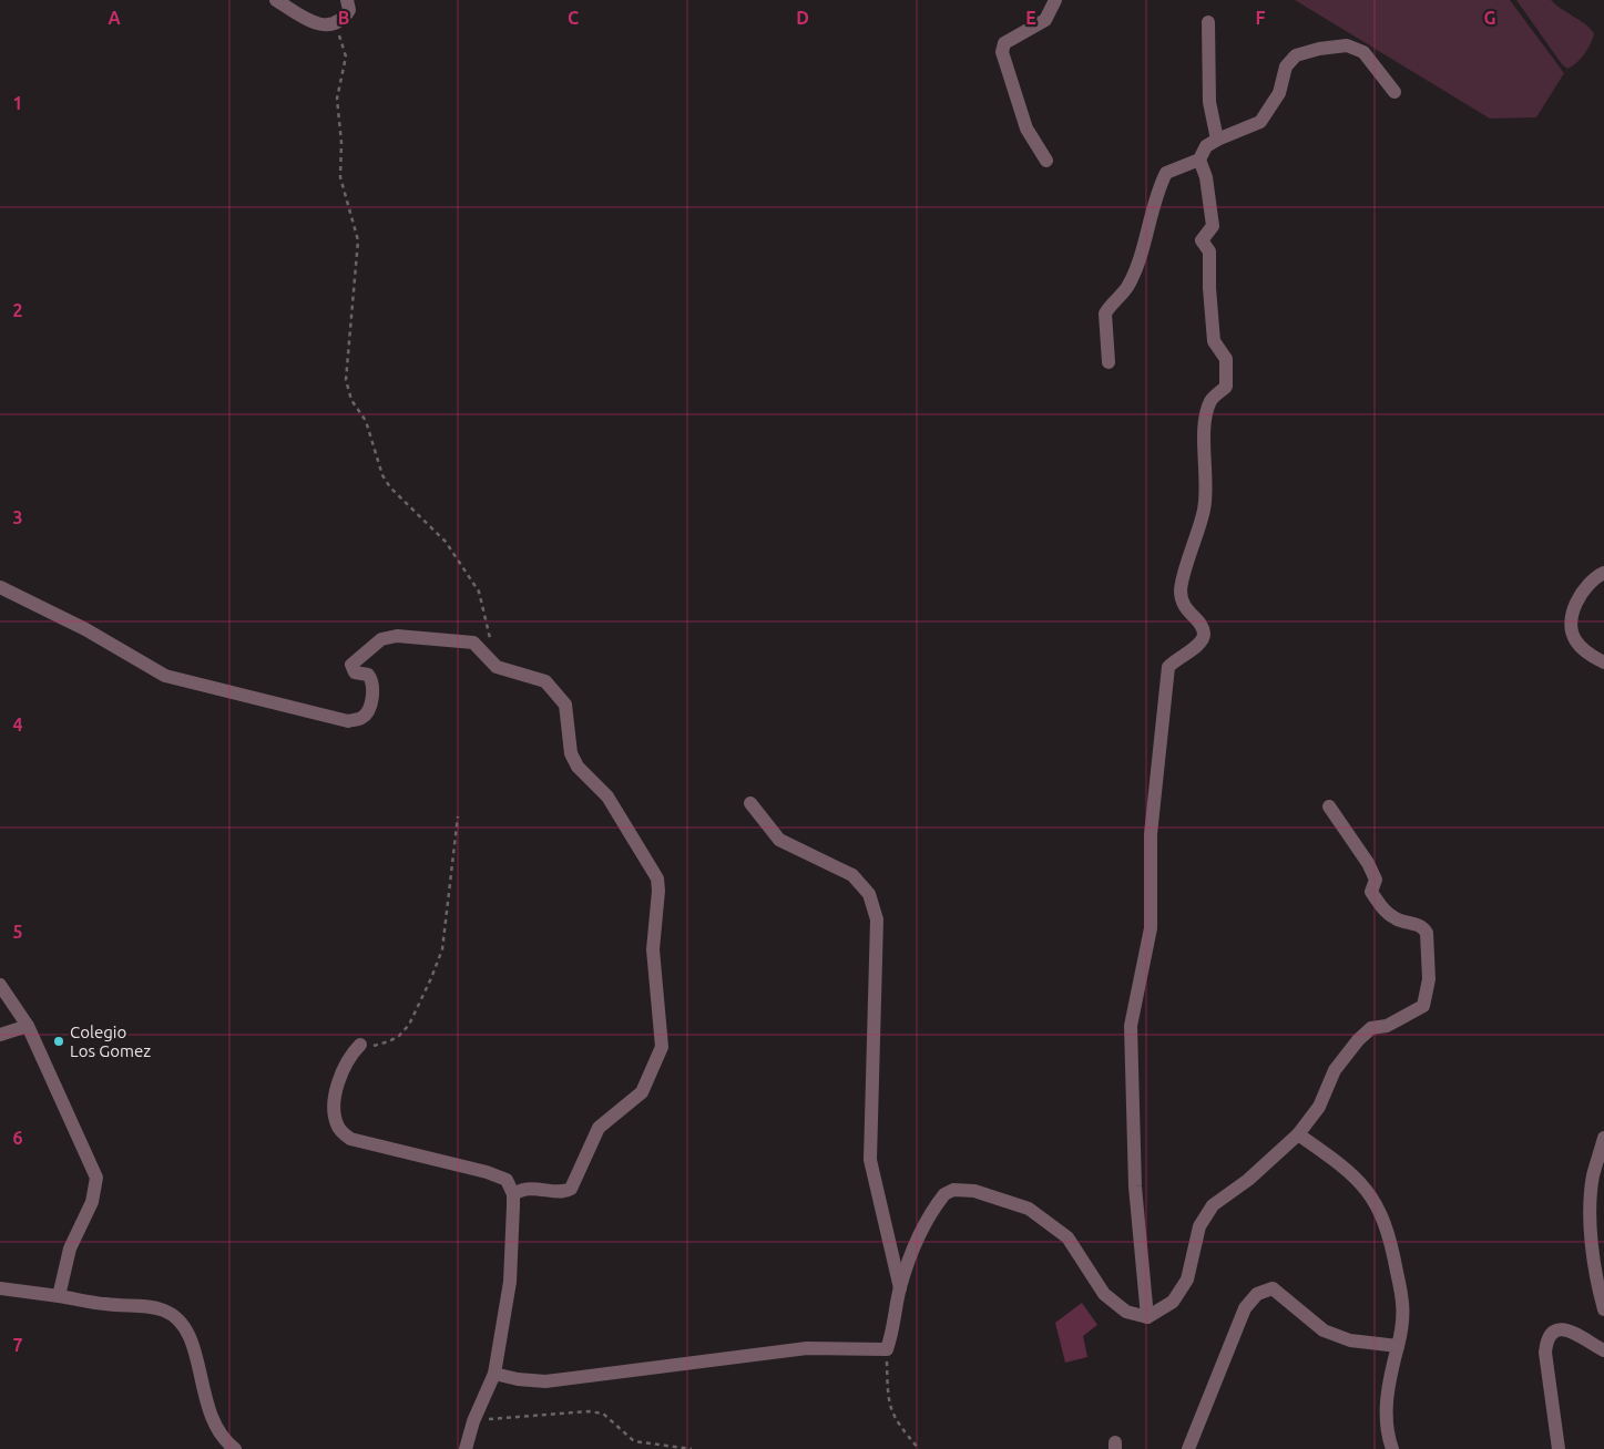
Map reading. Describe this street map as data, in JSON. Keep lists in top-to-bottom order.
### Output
{
  "places": ["Colegio Los Gomez"],
  "grid": {
    "columns": [
      "A",
      "B",
      "C",
      "D",
      "E",
      "F",
      "G"
    ],
    "rows": [
      "1",
      "2",
      "3",
      "4",
      "5",
      "6",
      "7"
    ]
  }
}
